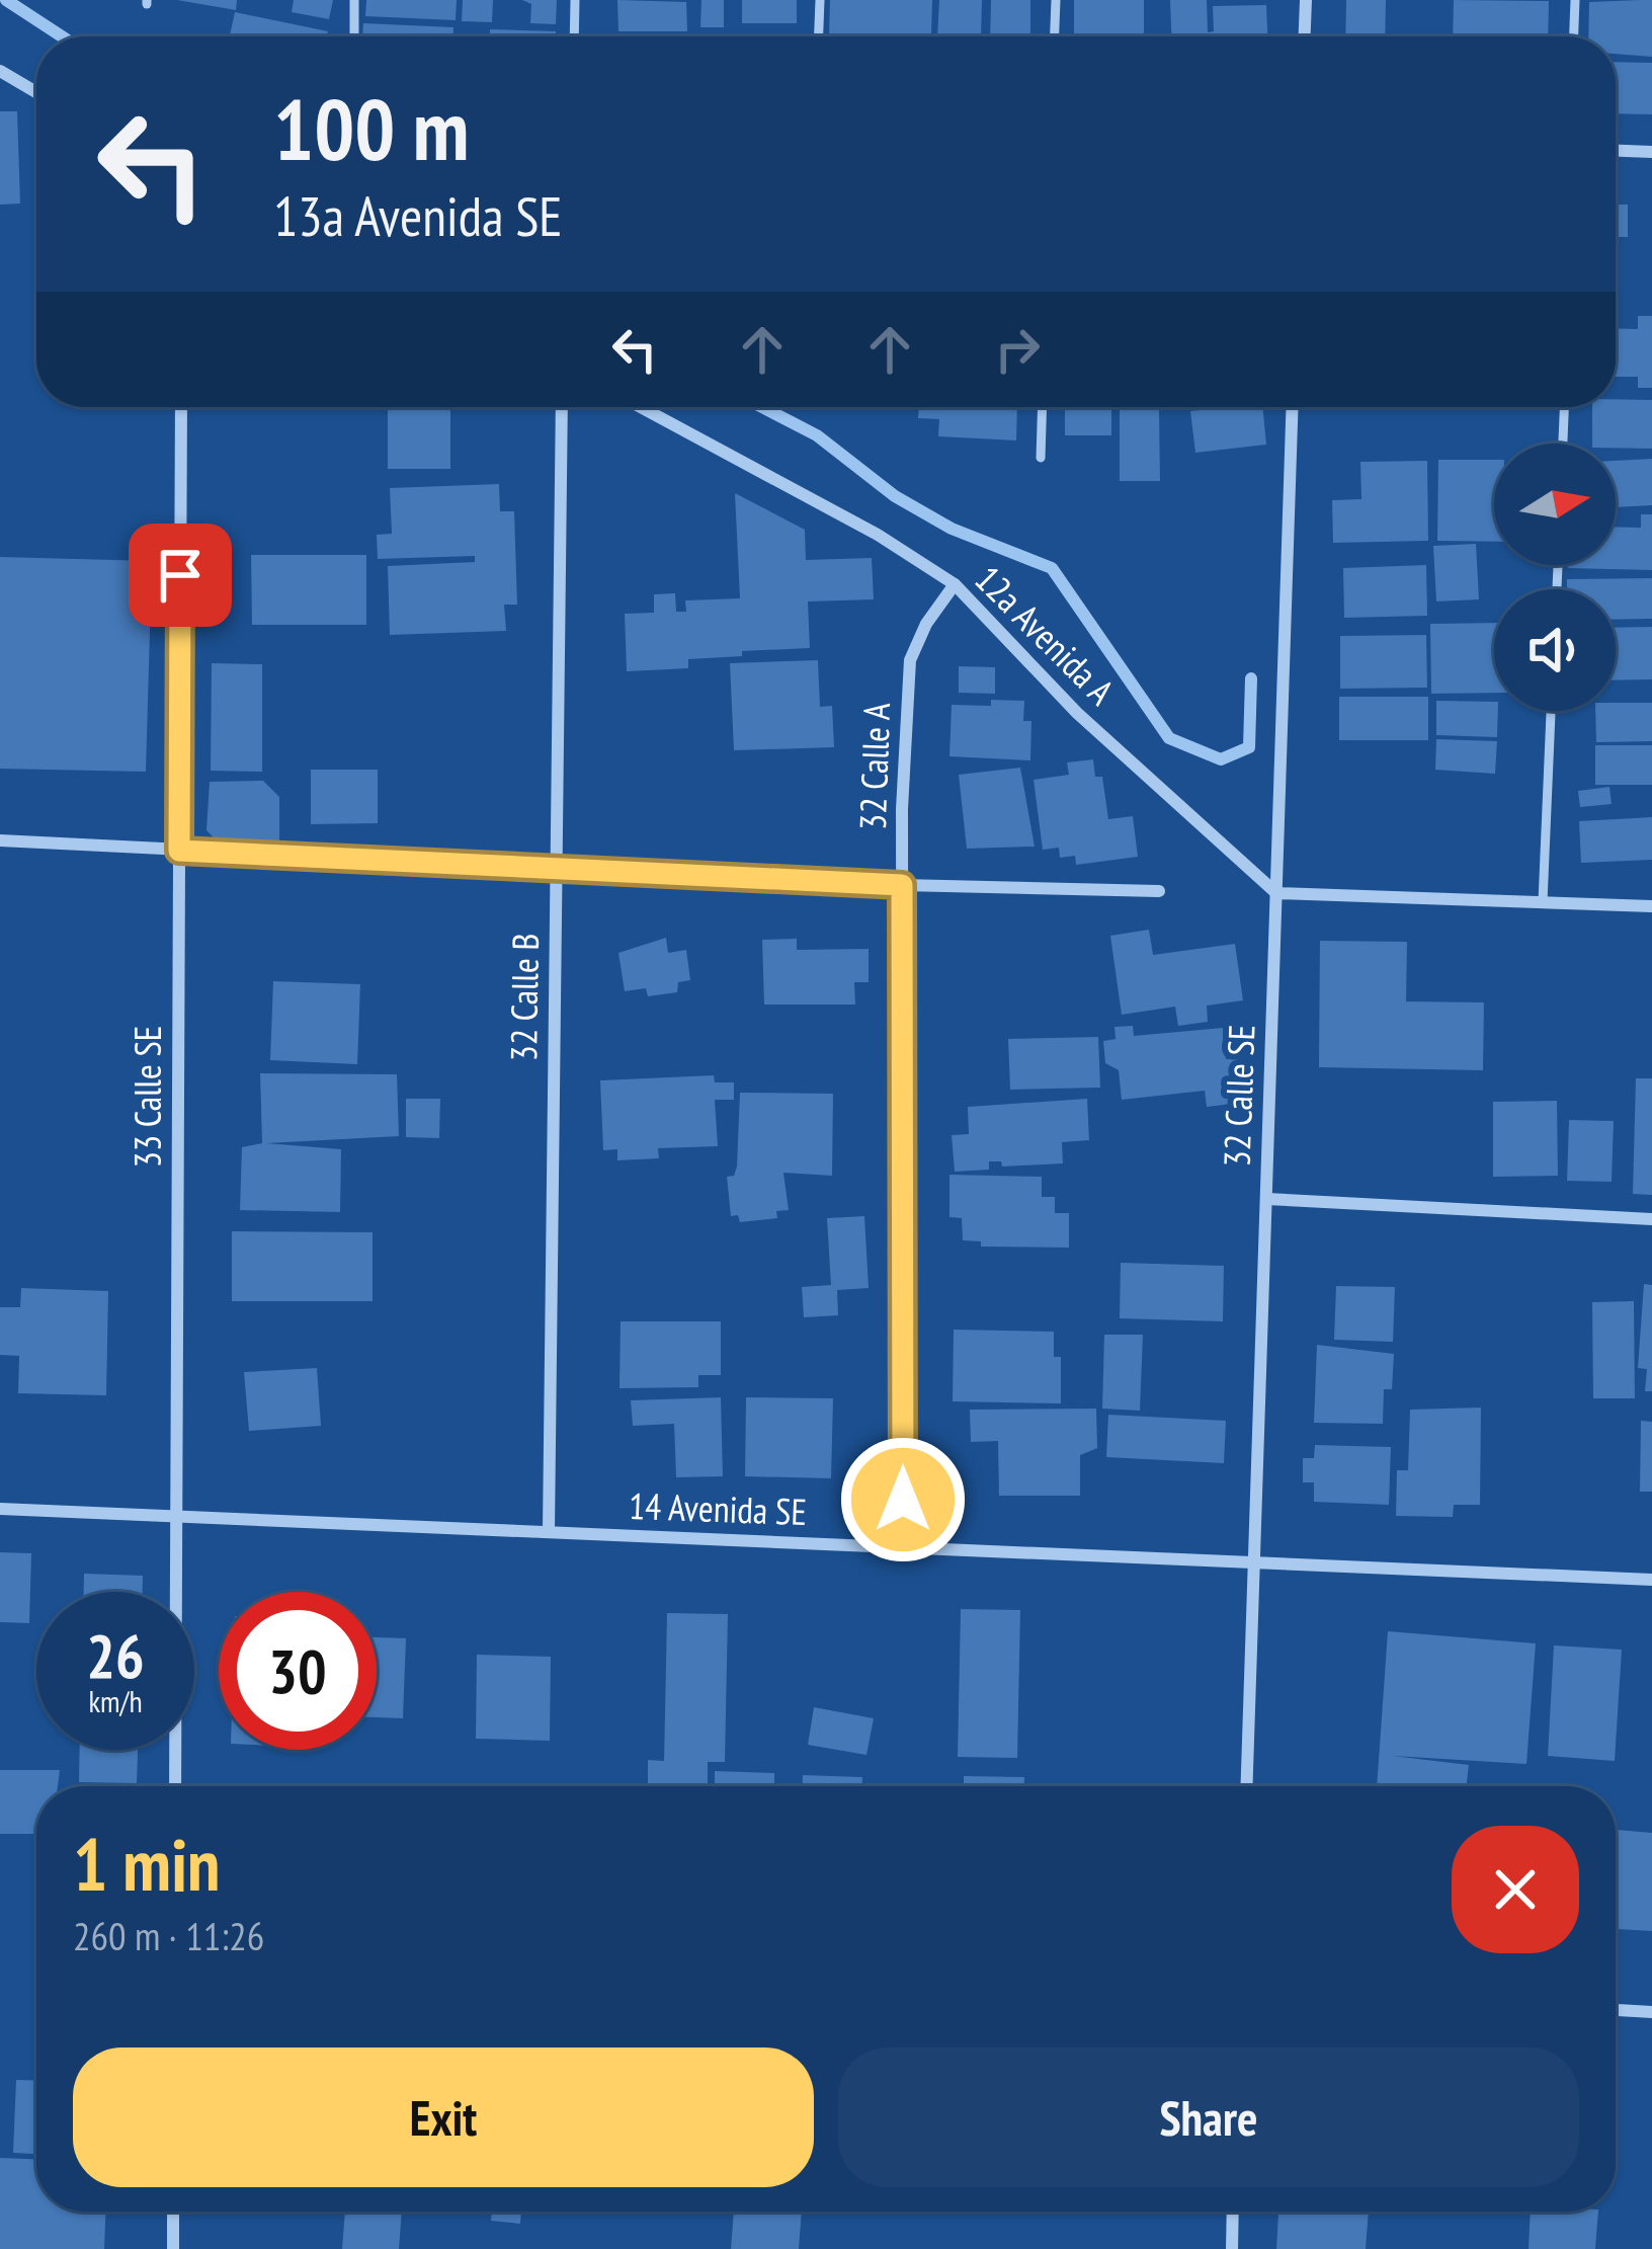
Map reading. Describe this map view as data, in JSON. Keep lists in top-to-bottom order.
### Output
{
  "streets": {
    "street": [
      "12a Avenida A",
      "32 Calle A",
      "32 Calle B",
      "32 Calle SE",
      "33 Calle SE",
      "14 Avenida SE"
    ]
  },
  "crossings": [
    ["12a Avenida A", "32 Calle A"],
    ["12a Avenida A", "32 Calle SE"],
    ["32 Calle A", "14 Avenida SE"],
    ["32 Calle B", "14 Avenida SE"],
    ["32 Calle SE", "14 Avenida SE"],
    ["33 Calle SE", "14 Avenida SE"]
  ],
  "north": "right",
  "page": {
    "turn": ["100 m", "13a Avenida SE"],
    "speed": "26 km/h",
    "limit": "30",
    "heading": ["1 min", "260 m · 11:26"],
    "buttons": ["Exit", "Share"]
  }
}
